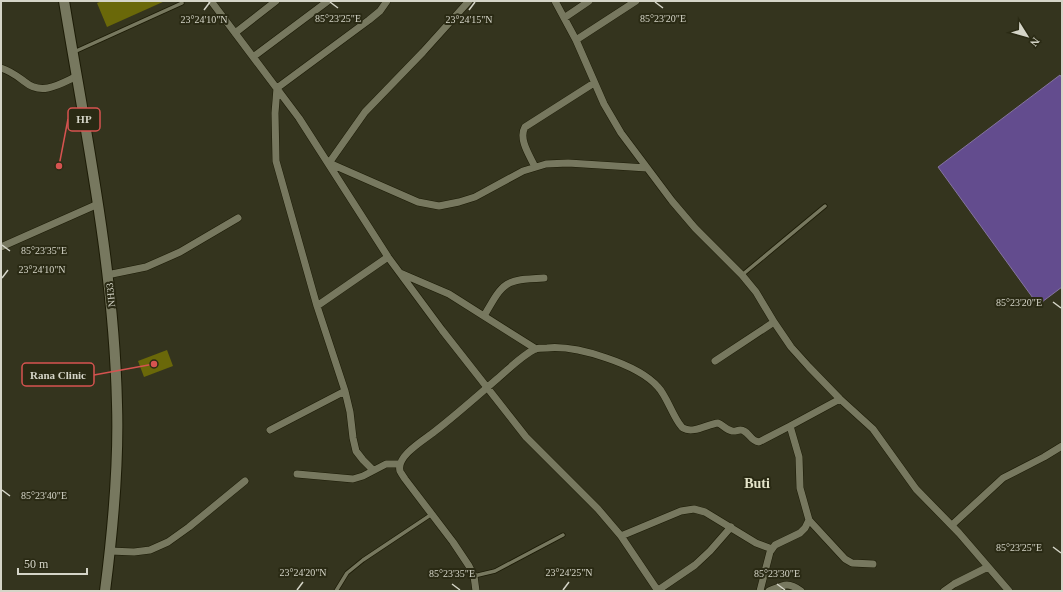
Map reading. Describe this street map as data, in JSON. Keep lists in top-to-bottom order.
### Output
{
  "streets": {
    "main road": ["NH33"]
  },
  "districts": ["Buti"],
  "places": ["HP", "Rana Clinic"],
  "scale_bar": "50 m",
  "north": "bottom right",
  "coordinates": [
    "85°23'25\"E",
    "85°23'20\"E",
    "23°24'10\"N",
    "23°24'15\"N",
    "85°23'35\"E",
    "85°23'40\"E",
    "23°24'20\"N",
    "23°24'25\"N",
    "85°23'30\"E"
  ]
}
